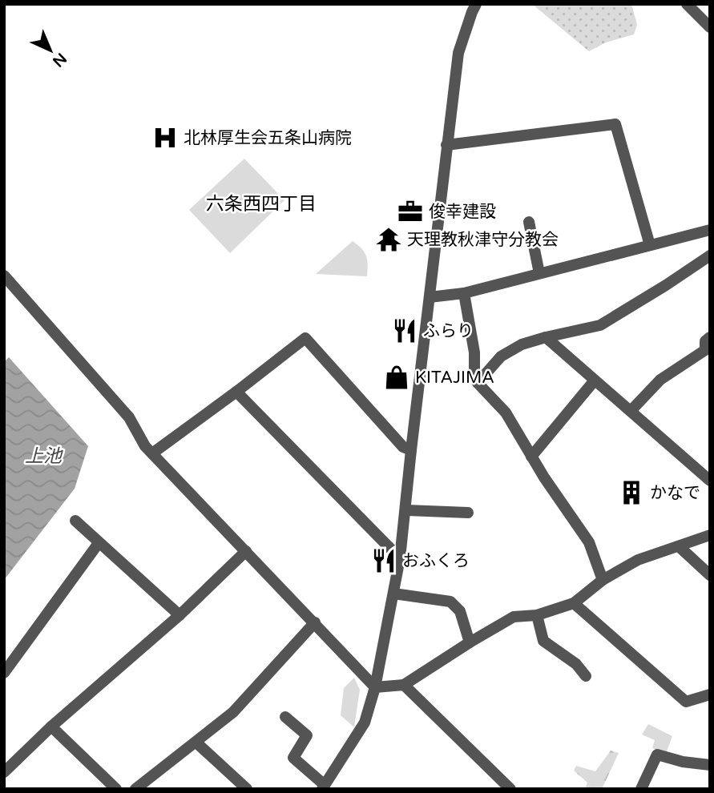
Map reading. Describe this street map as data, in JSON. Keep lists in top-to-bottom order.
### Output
{
  "districts": ["六条西四丁目"],
  "water": ["上池"],
  "places": {
    "hospital": ["北林厚生会五条山病院"],
    "office": ["俊幸建設"],
    "temple": ["天理教秋津守分教会"],
    "restaurant": ["ふらり", "おふくろ"],
    "shop": ["KITAJIMA"],
    "building": ["かなで"]
  },
  "north": "bottom right"
}
